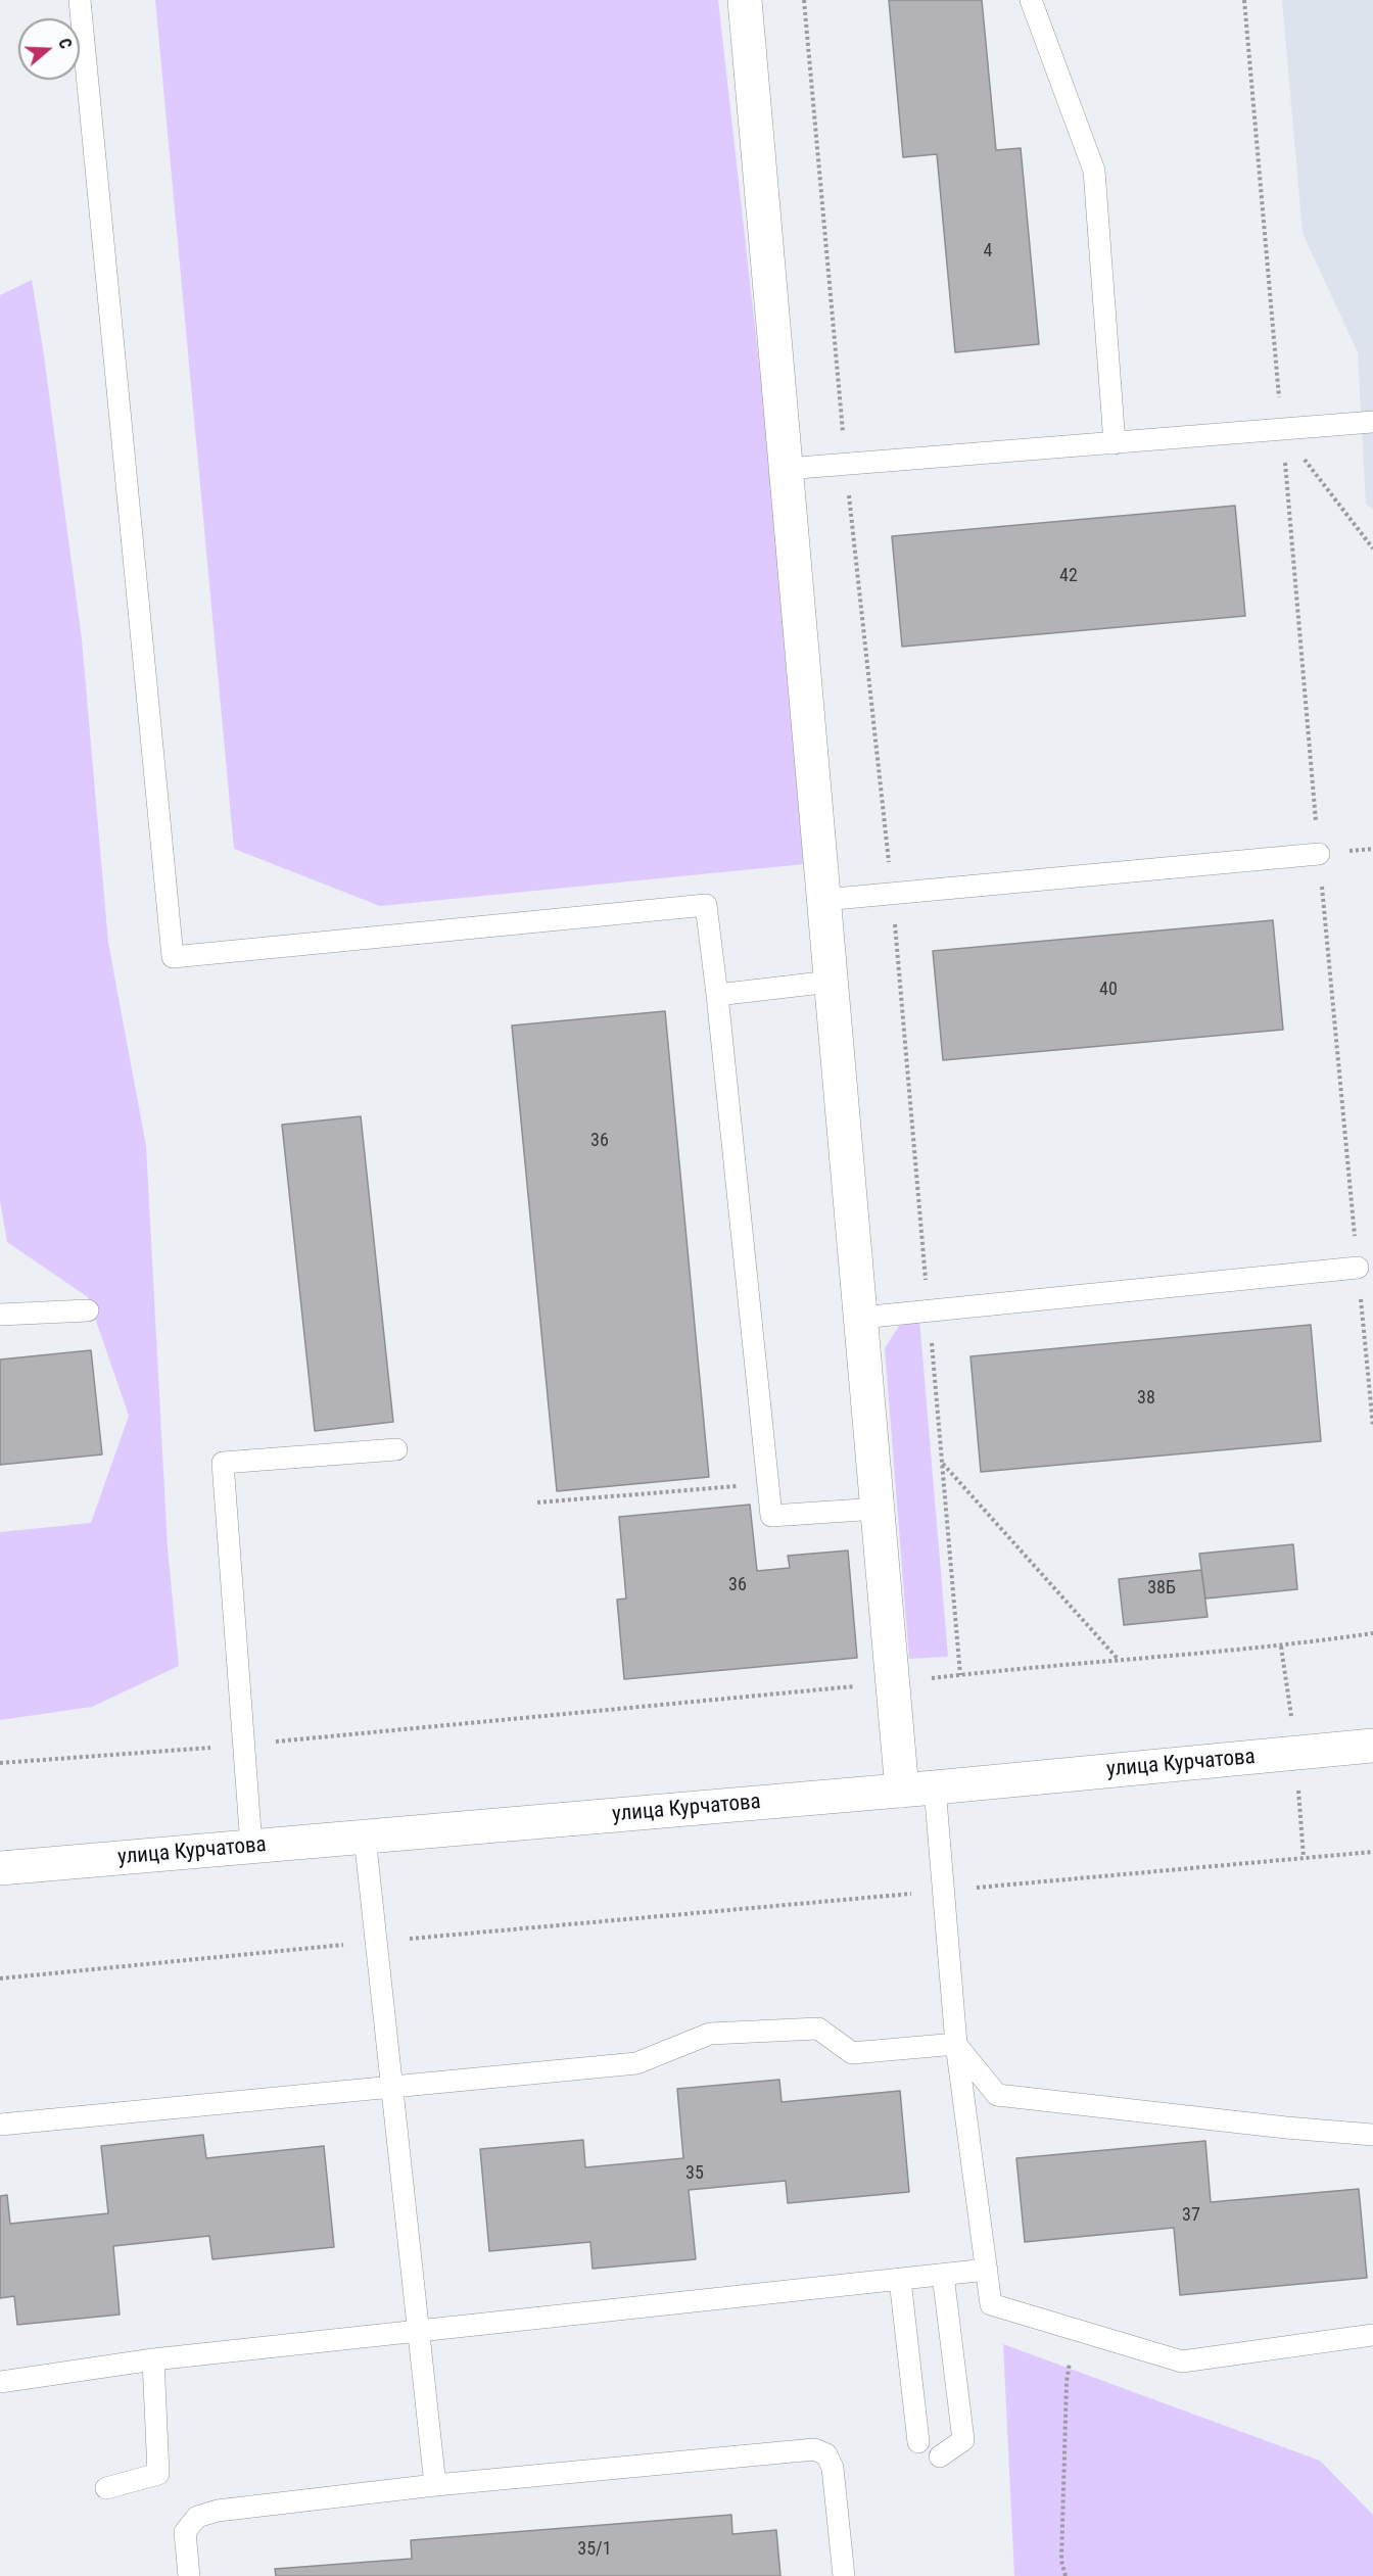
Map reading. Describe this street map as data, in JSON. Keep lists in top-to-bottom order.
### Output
{
  "streets": {
    "street": ["улица Курчатова"]
  },
  "house_numbers": [
    "4",
    "42",
    "40",
    "36",
    "38",
    "36",
    "38Б",
    "35",
    "37",
    "35/1"
  ],
  "north": "right"
}
